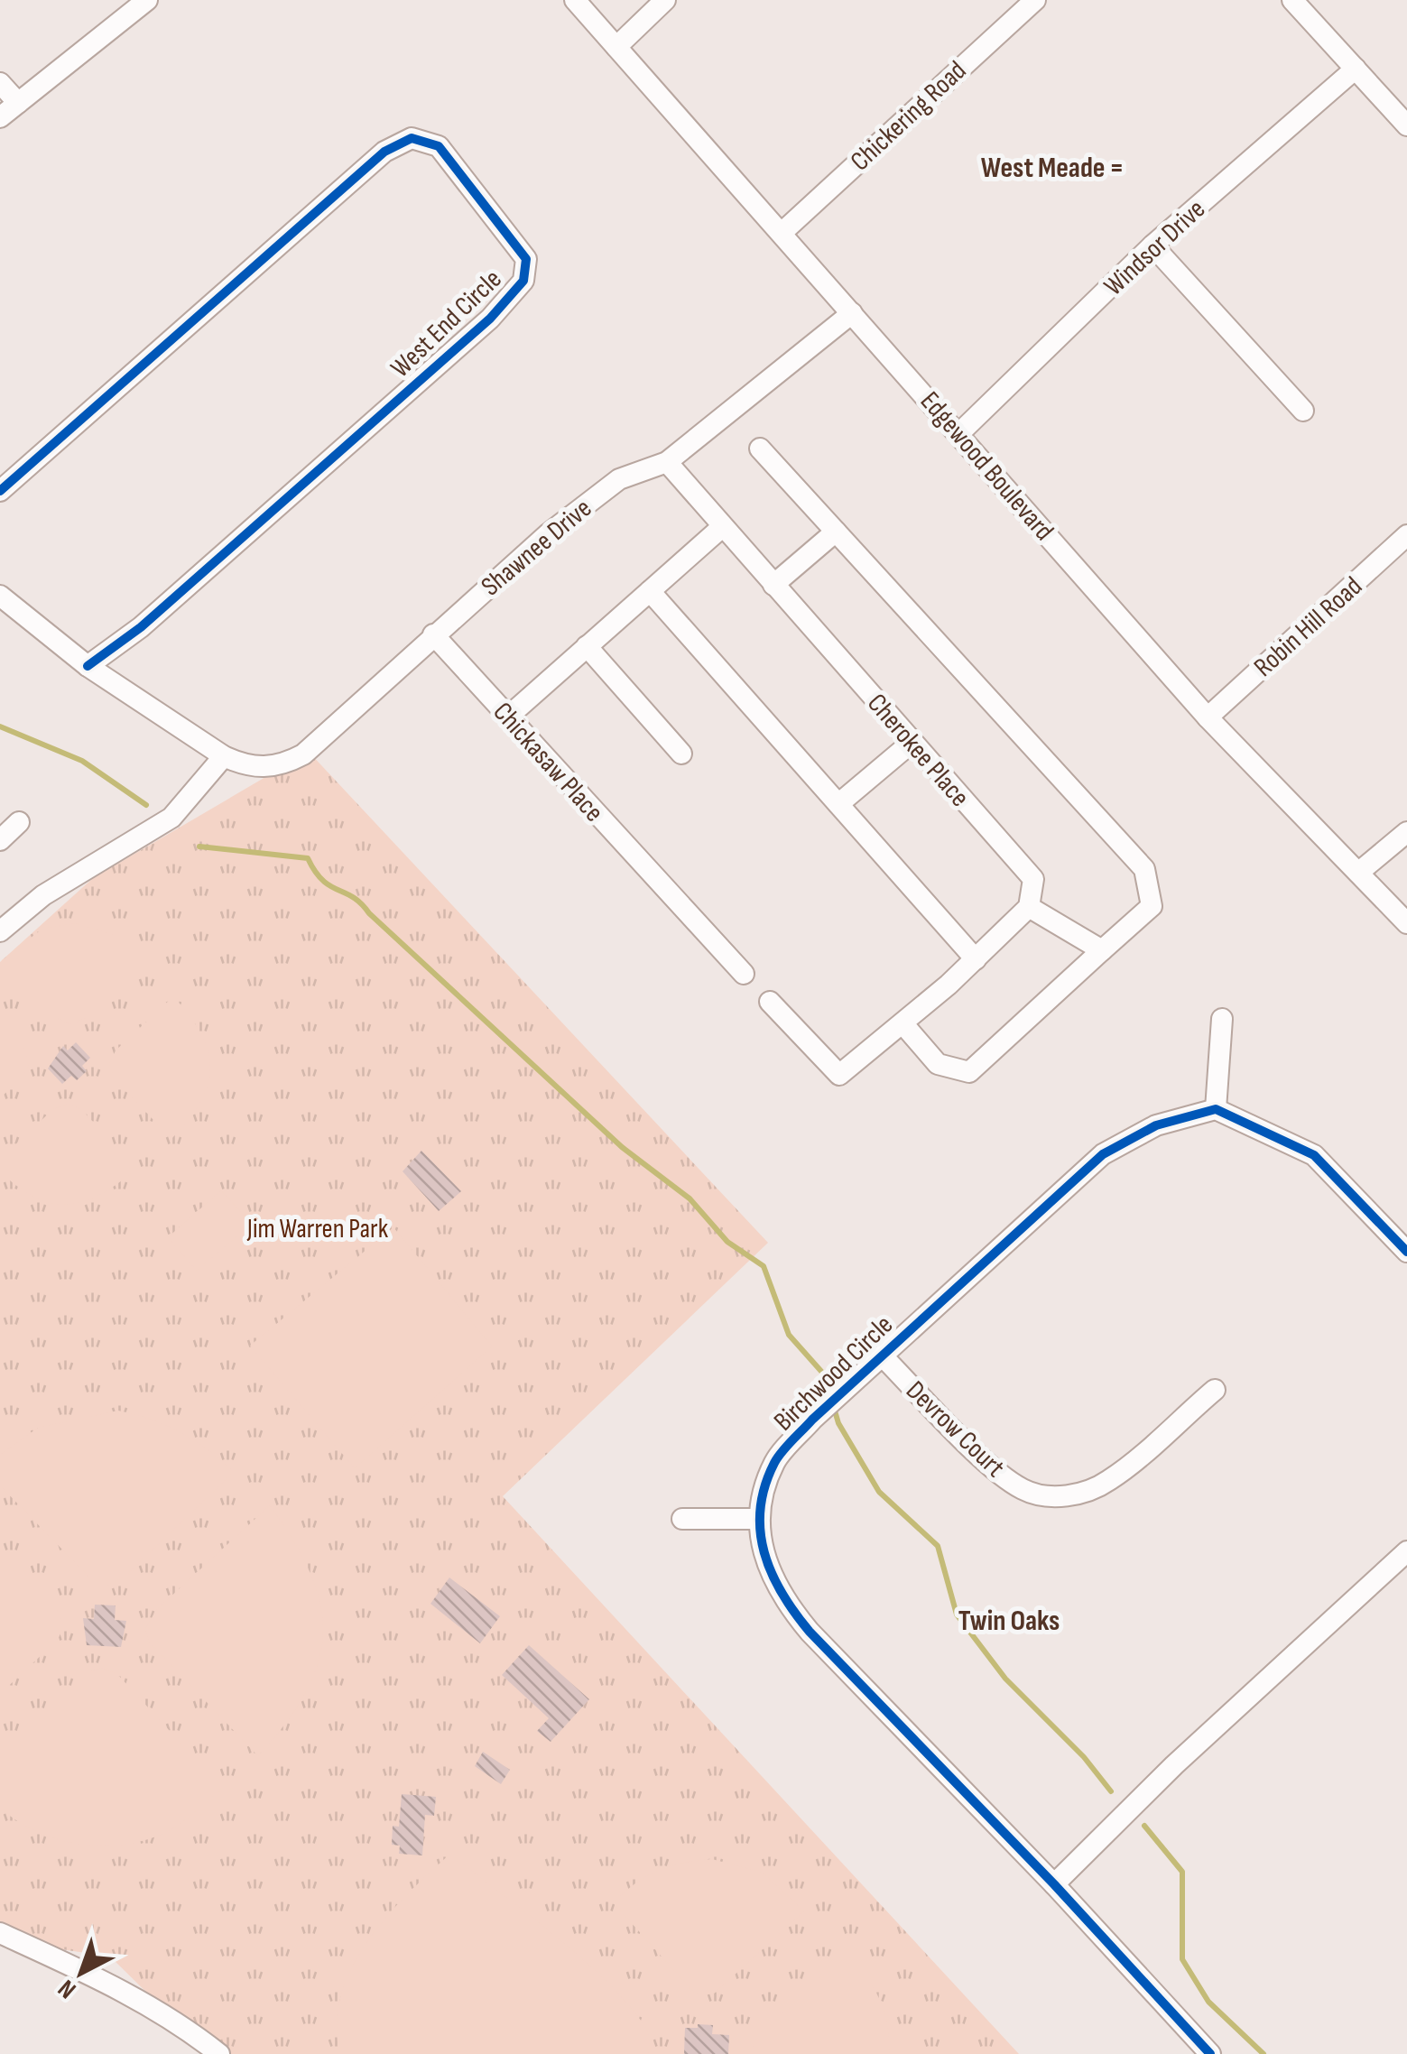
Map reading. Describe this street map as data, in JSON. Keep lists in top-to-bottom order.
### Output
{
  "streets": {
    "street": [
      "Chickering Road",
      "Windsor Drive",
      "West End Circle",
      "Edgewood Boulevard",
      "Shawnee Drive",
      "Robin Hill Road",
      "Cherokee Place",
      "Chickasaw Place",
      "Birchwood Circle",
      "Devrow Court"
    ]
  },
  "crossings": [
    ["Chickering Road", "Edgewood Boulevard"],
    ["Windsor Drive", "Edgewood Boulevard"],
    ["West End Circle", "Shawnee Drive"],
    ["Edgewood Boulevard", "Shawnee Drive"],
    ["Edgewood Boulevard", "Robin Hill Road"],
    ["Shawnee Drive", "Cherokee Place"],
    ["Shawnee Drive", "Chickasaw Place"],
    ["Birchwood Circle", "Devrow Court"]
  ],
  "districts": ["West Meade =", "Twin Oaks"],
  "parks": ["Jim Warren Park"],
  "north": "bottom left"
}
